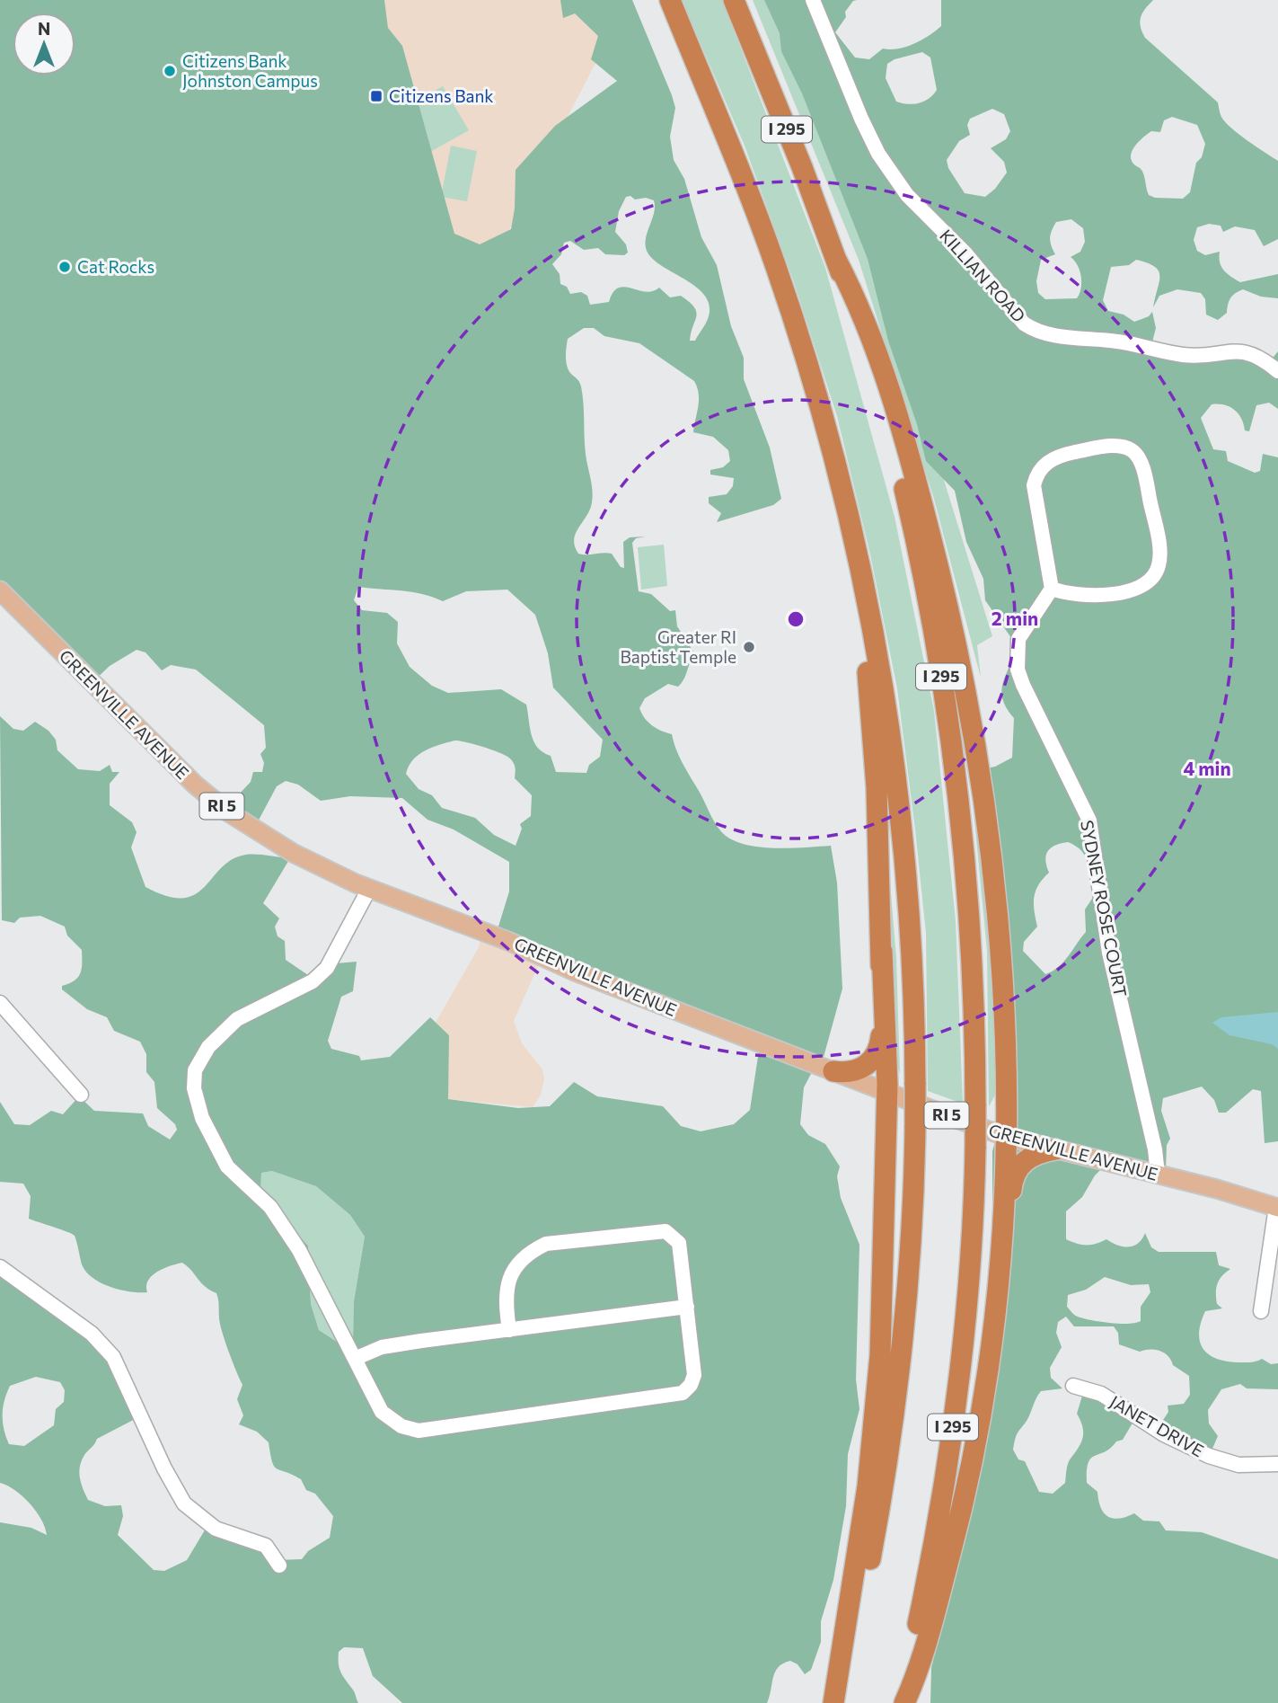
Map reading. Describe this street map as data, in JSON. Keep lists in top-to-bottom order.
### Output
{
  "streets": {
    "highway": ["I 295"],
    "main road": ["GREENVILLE AVENUE", "RI 5"],
    "street": ["KILLIAN ROAD", "SYDNEY ROSE COURT", "JANET DRIVE"]
  },
  "crossings": [
    ["GREENVILLE AVENUE", "SYDNEY ROSE COURT"]
  ],
  "places": {
    "other": ["Citizens Bank Johnston Campus", "Cat Rocks", "Greater RI Baptist Temple"],
    "transit": ["Citizens Bank"]
  },
  "north": "top",
  "rings": ["2 min", "4 min"]
}
